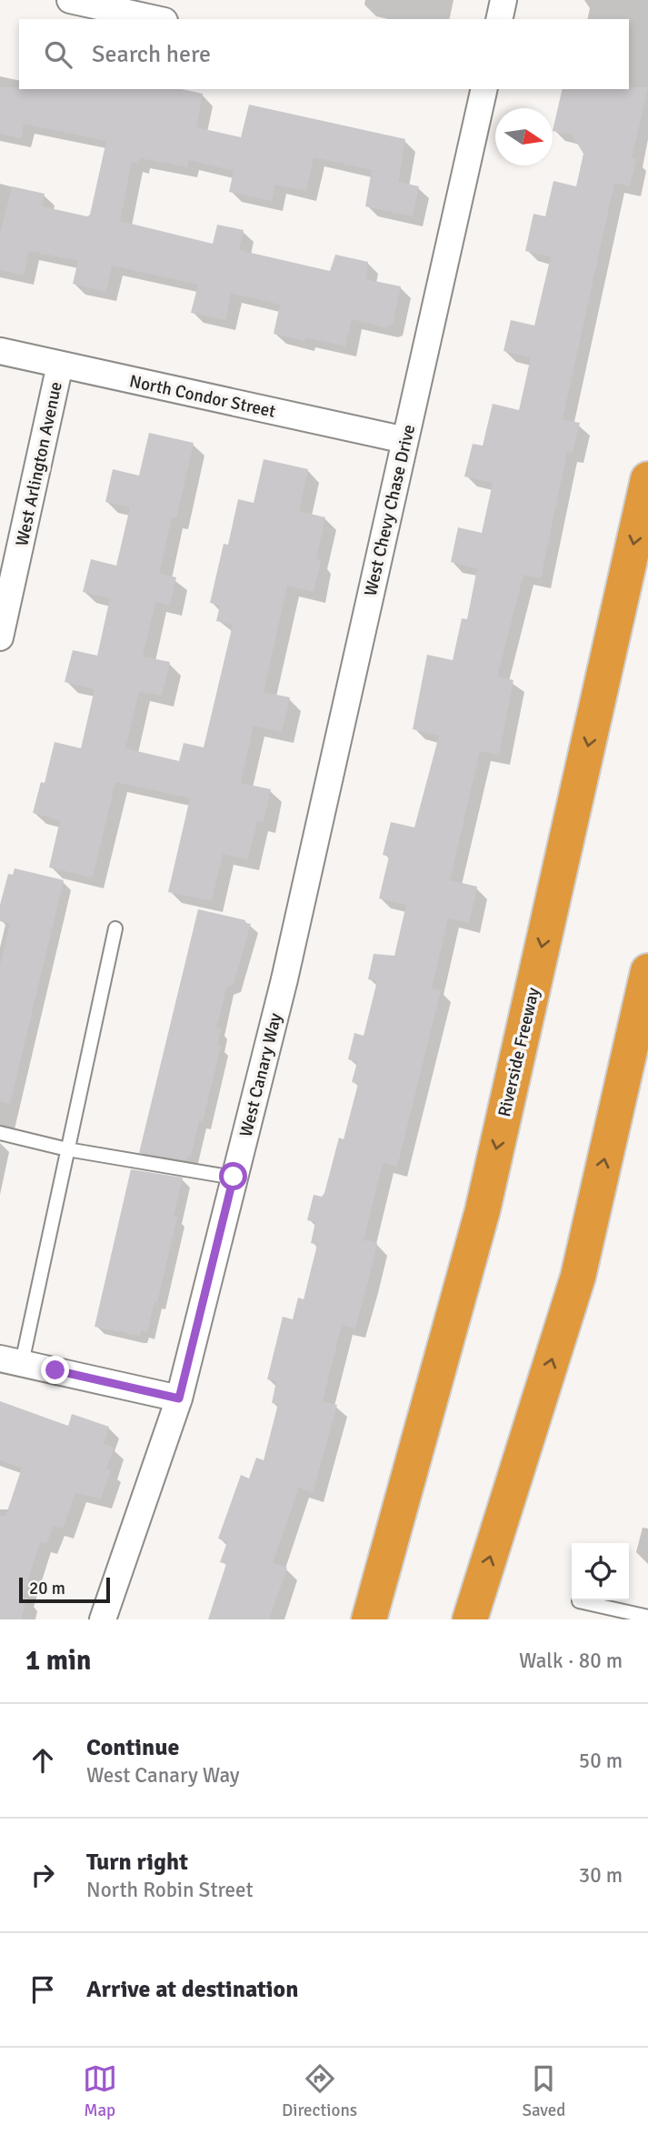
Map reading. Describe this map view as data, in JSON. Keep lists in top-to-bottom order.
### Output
{
  "streets": {
    "highway": ["Riverside Freeway"],
    "street": [
      "North Condor Street",
      "West Arlington Avenue",
      "West Chevy Chase Drive",
      "West Canary Way"
    ]
  },
  "crossings": [
    ["North Condor Street", "West Arlington Avenue"],
    ["North Condor Street", "West Chevy Chase Drive"],
    ["West Chevy Chase Drive", "West Canary Way"]
  ],
  "scale_bar": "20 m",
  "north": "right",
  "page": {
    "search": "Search here",
    "scale": "20 m",
    "heading": ["1 min", "Walk · 80 m"],
    "list": [
      ["Continue", "West Canary Way", "50 m"],
      ["Turn right", "North Robin Street", "30 m"],
      "Arrive at destination"
    ],
    "nav": ["Map", "Directions", "Saved"]
  }
}
